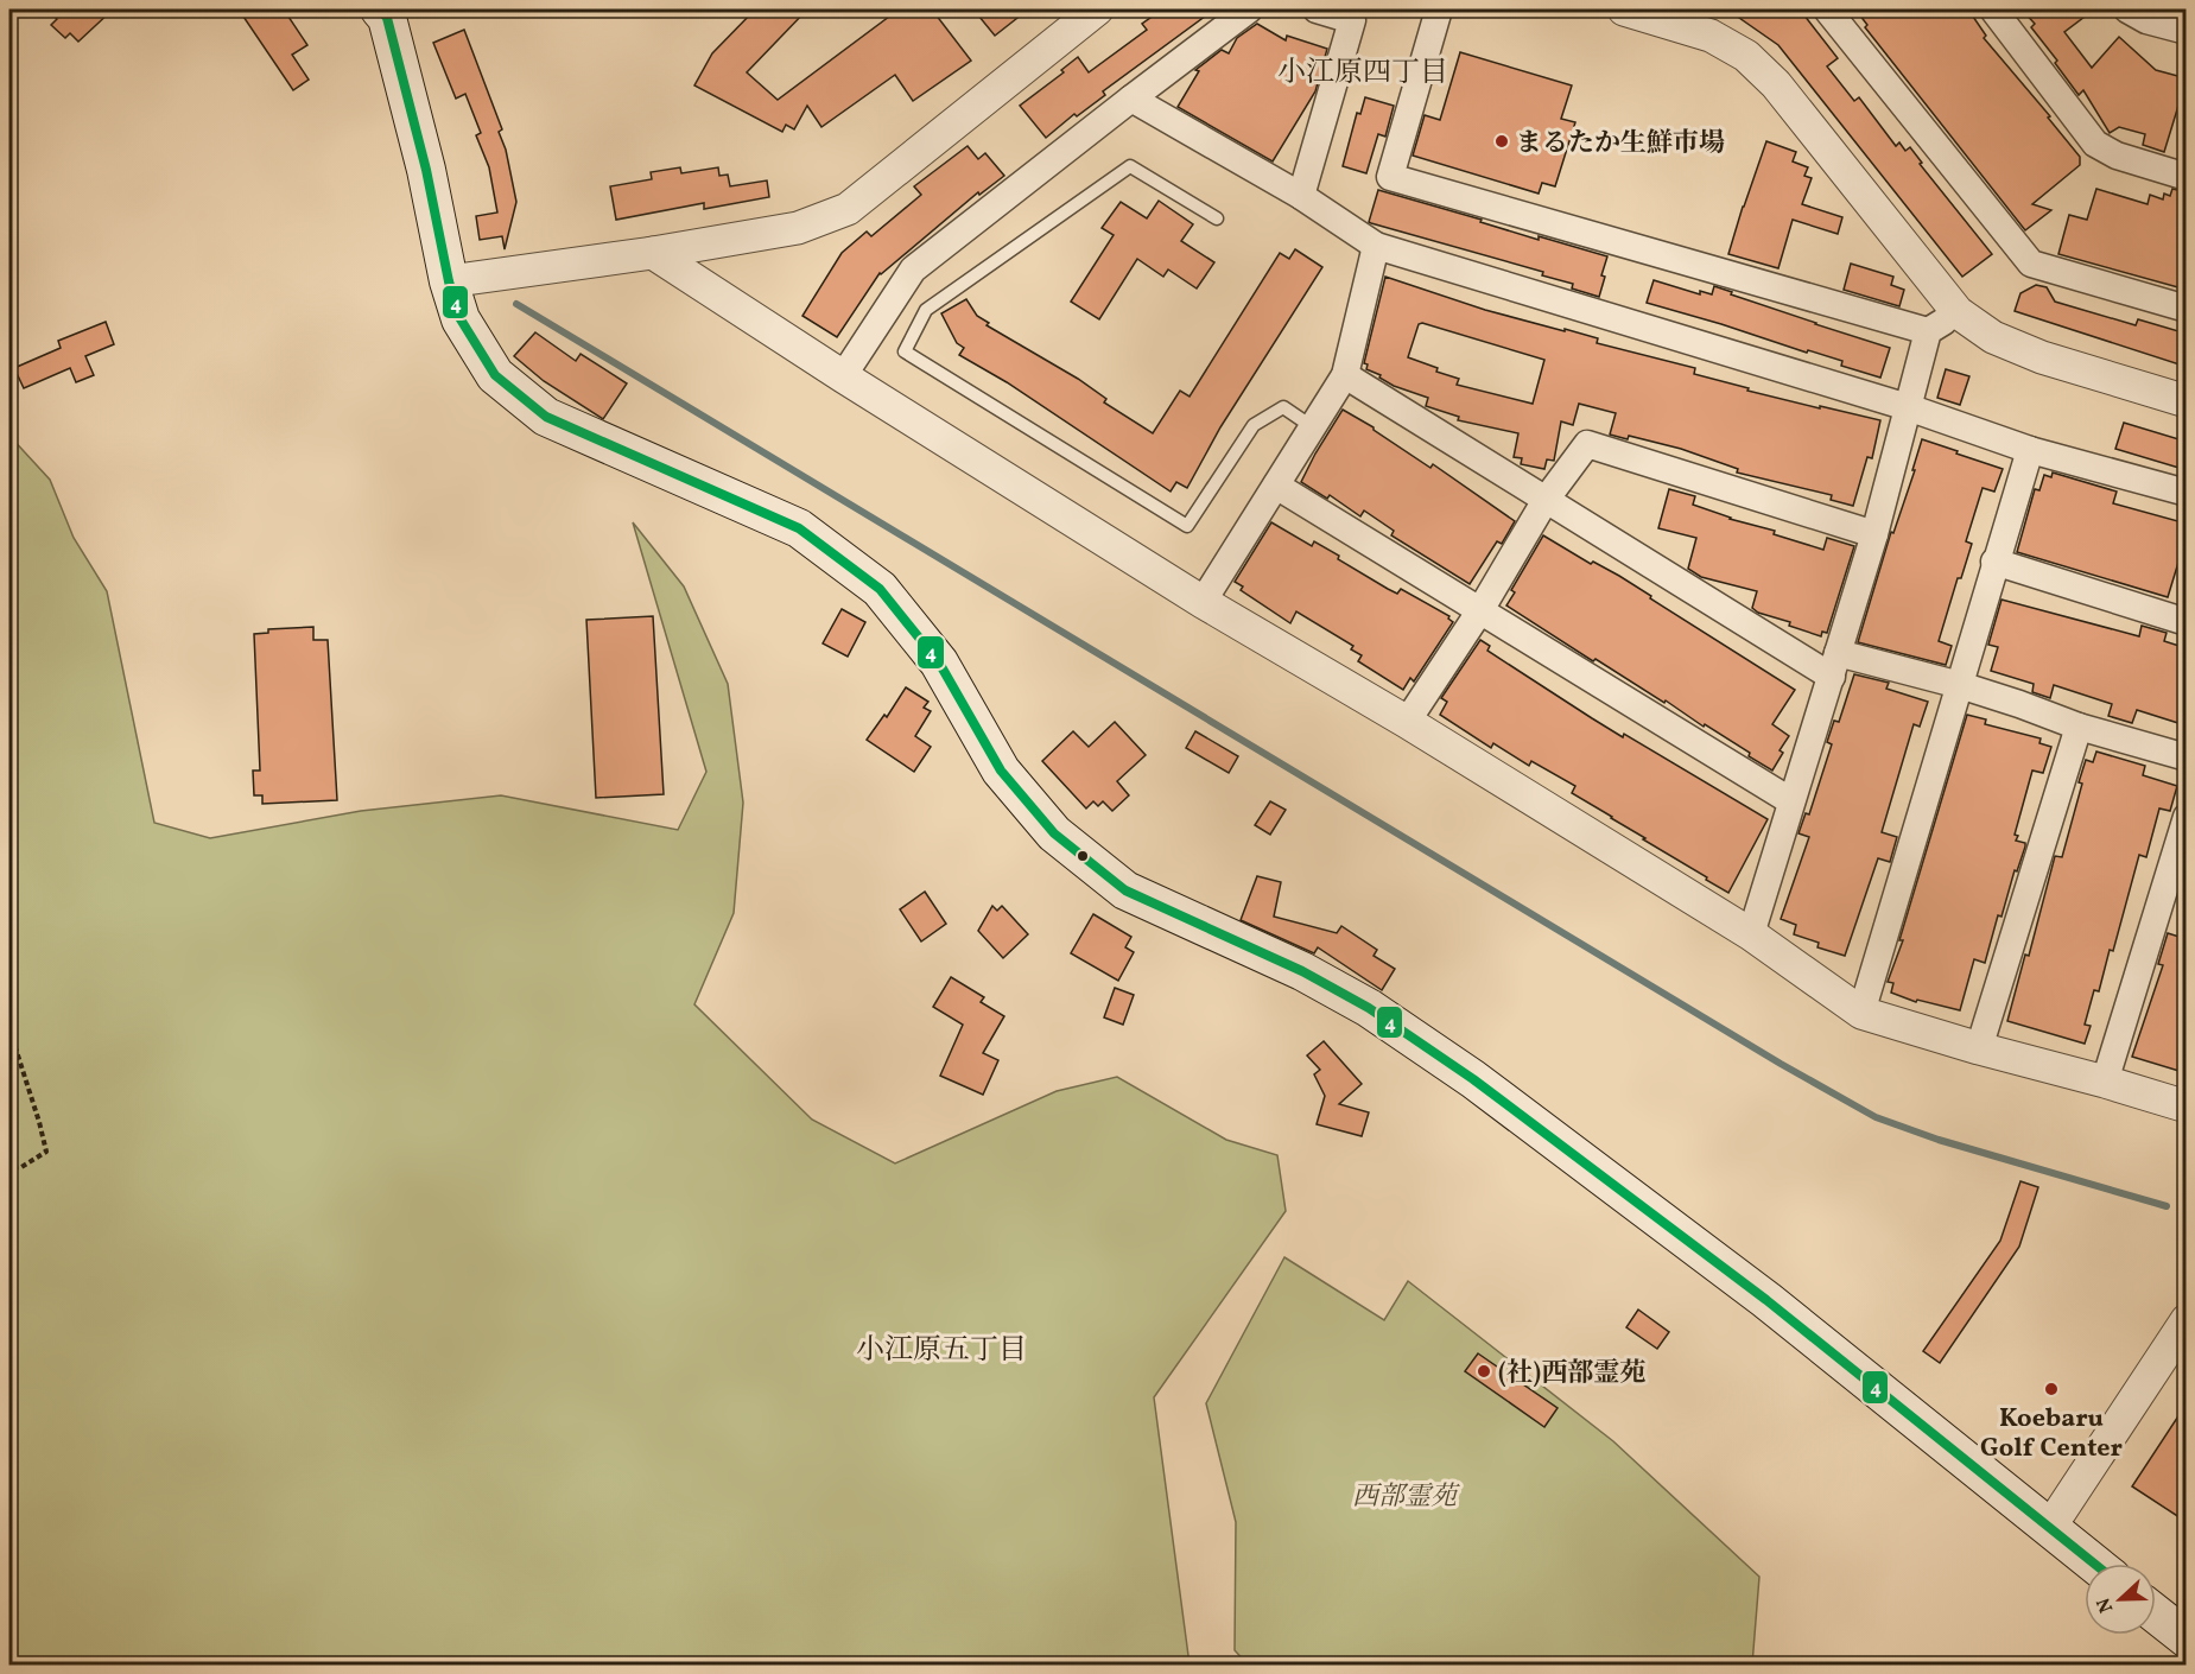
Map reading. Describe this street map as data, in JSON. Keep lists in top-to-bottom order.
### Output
{
  "districts": ["小江原四丁目", "小江原五丁目"],
  "parks": ["西部霊苑"],
  "places": ["まるたか生鮮市場", "(社)西部霊苑", "Koebaru Golf Center"],
  "lines": ["transit line 4"],
  "north": "left"
}
